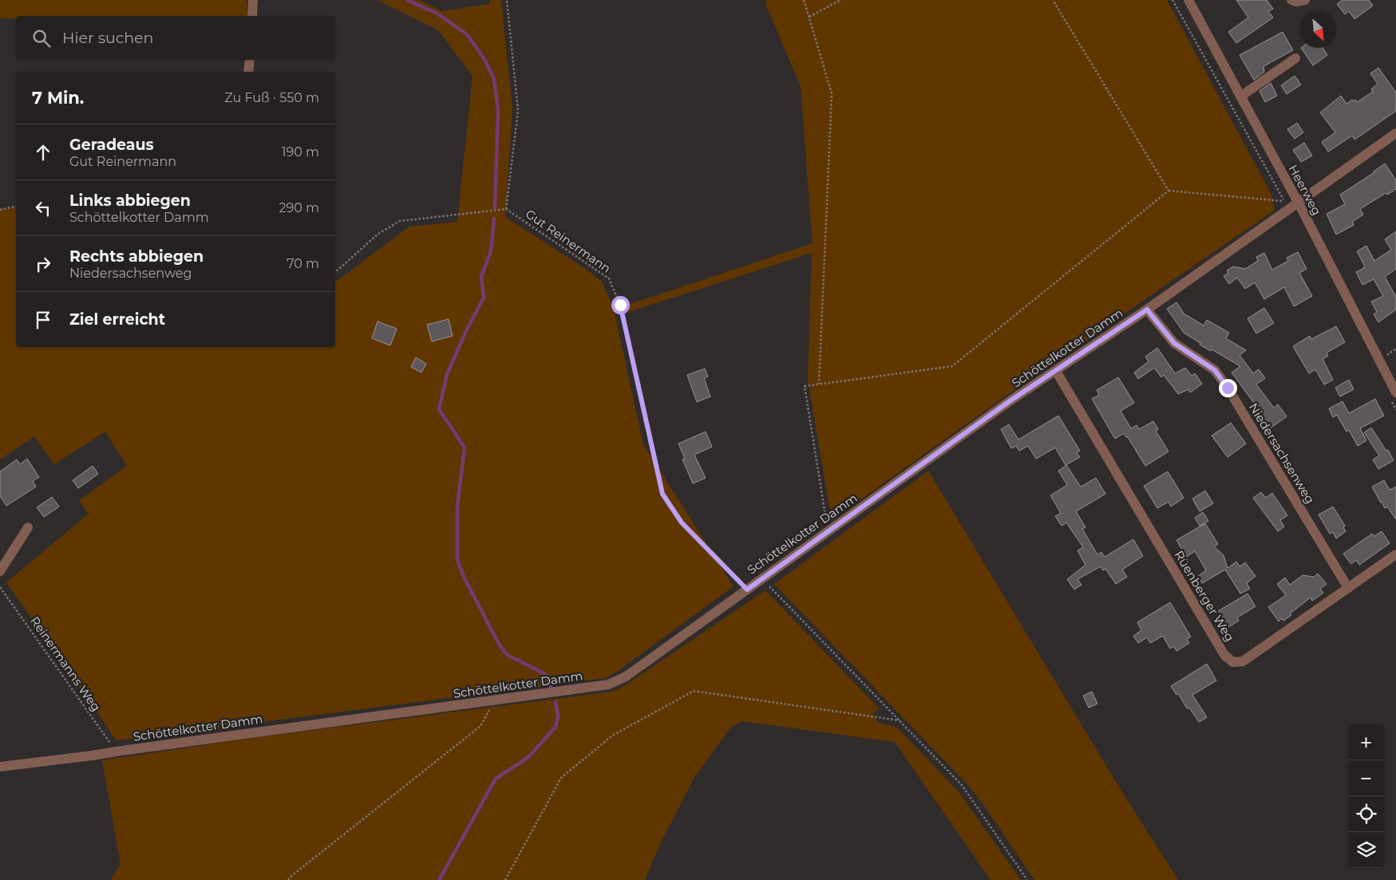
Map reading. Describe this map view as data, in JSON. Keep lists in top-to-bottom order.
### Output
{
  "streets": {
    "street": [
      "Heerweg",
      "Schöttelkotter Damm",
      "Niedersachsenweg",
      "Rüenberger Weg"
    ],
    "path": ["Gut Reinermann", "Reinermanns Weg"]
  },
  "crossings": [
    ["Heerweg", "Schöttelkotter Damm"],
    ["Gut Reinermann", "Schöttelkotter Damm"],
    ["Schöttelkotter Damm", "Niedersachsenweg"],
    ["Schöttelkotter Damm", "Rüenberger Weg"],
    ["Schöttelkotter Damm", "Reinermanns Weg"],
    ["Niedersachsenweg", "Rüenberger Weg"]
  ],
  "north": "bottom right",
  "page": {
    "search": "Hier suchen",
    "heading": ["7 Min.", "Zu Fuß · 550 m"],
    "list": [
      ["Geradeaus", "Gut Reinermann", "190 m"],
      ["Links abbiegen", "Schöttelkotter Damm", "290 m"],
      ["Rechts abbiegen", "Niedersachsenweg", "70 m"],
      "Ziel erreicht"
    ],
    "map_buttons": ["+", "−"]
  }
}
